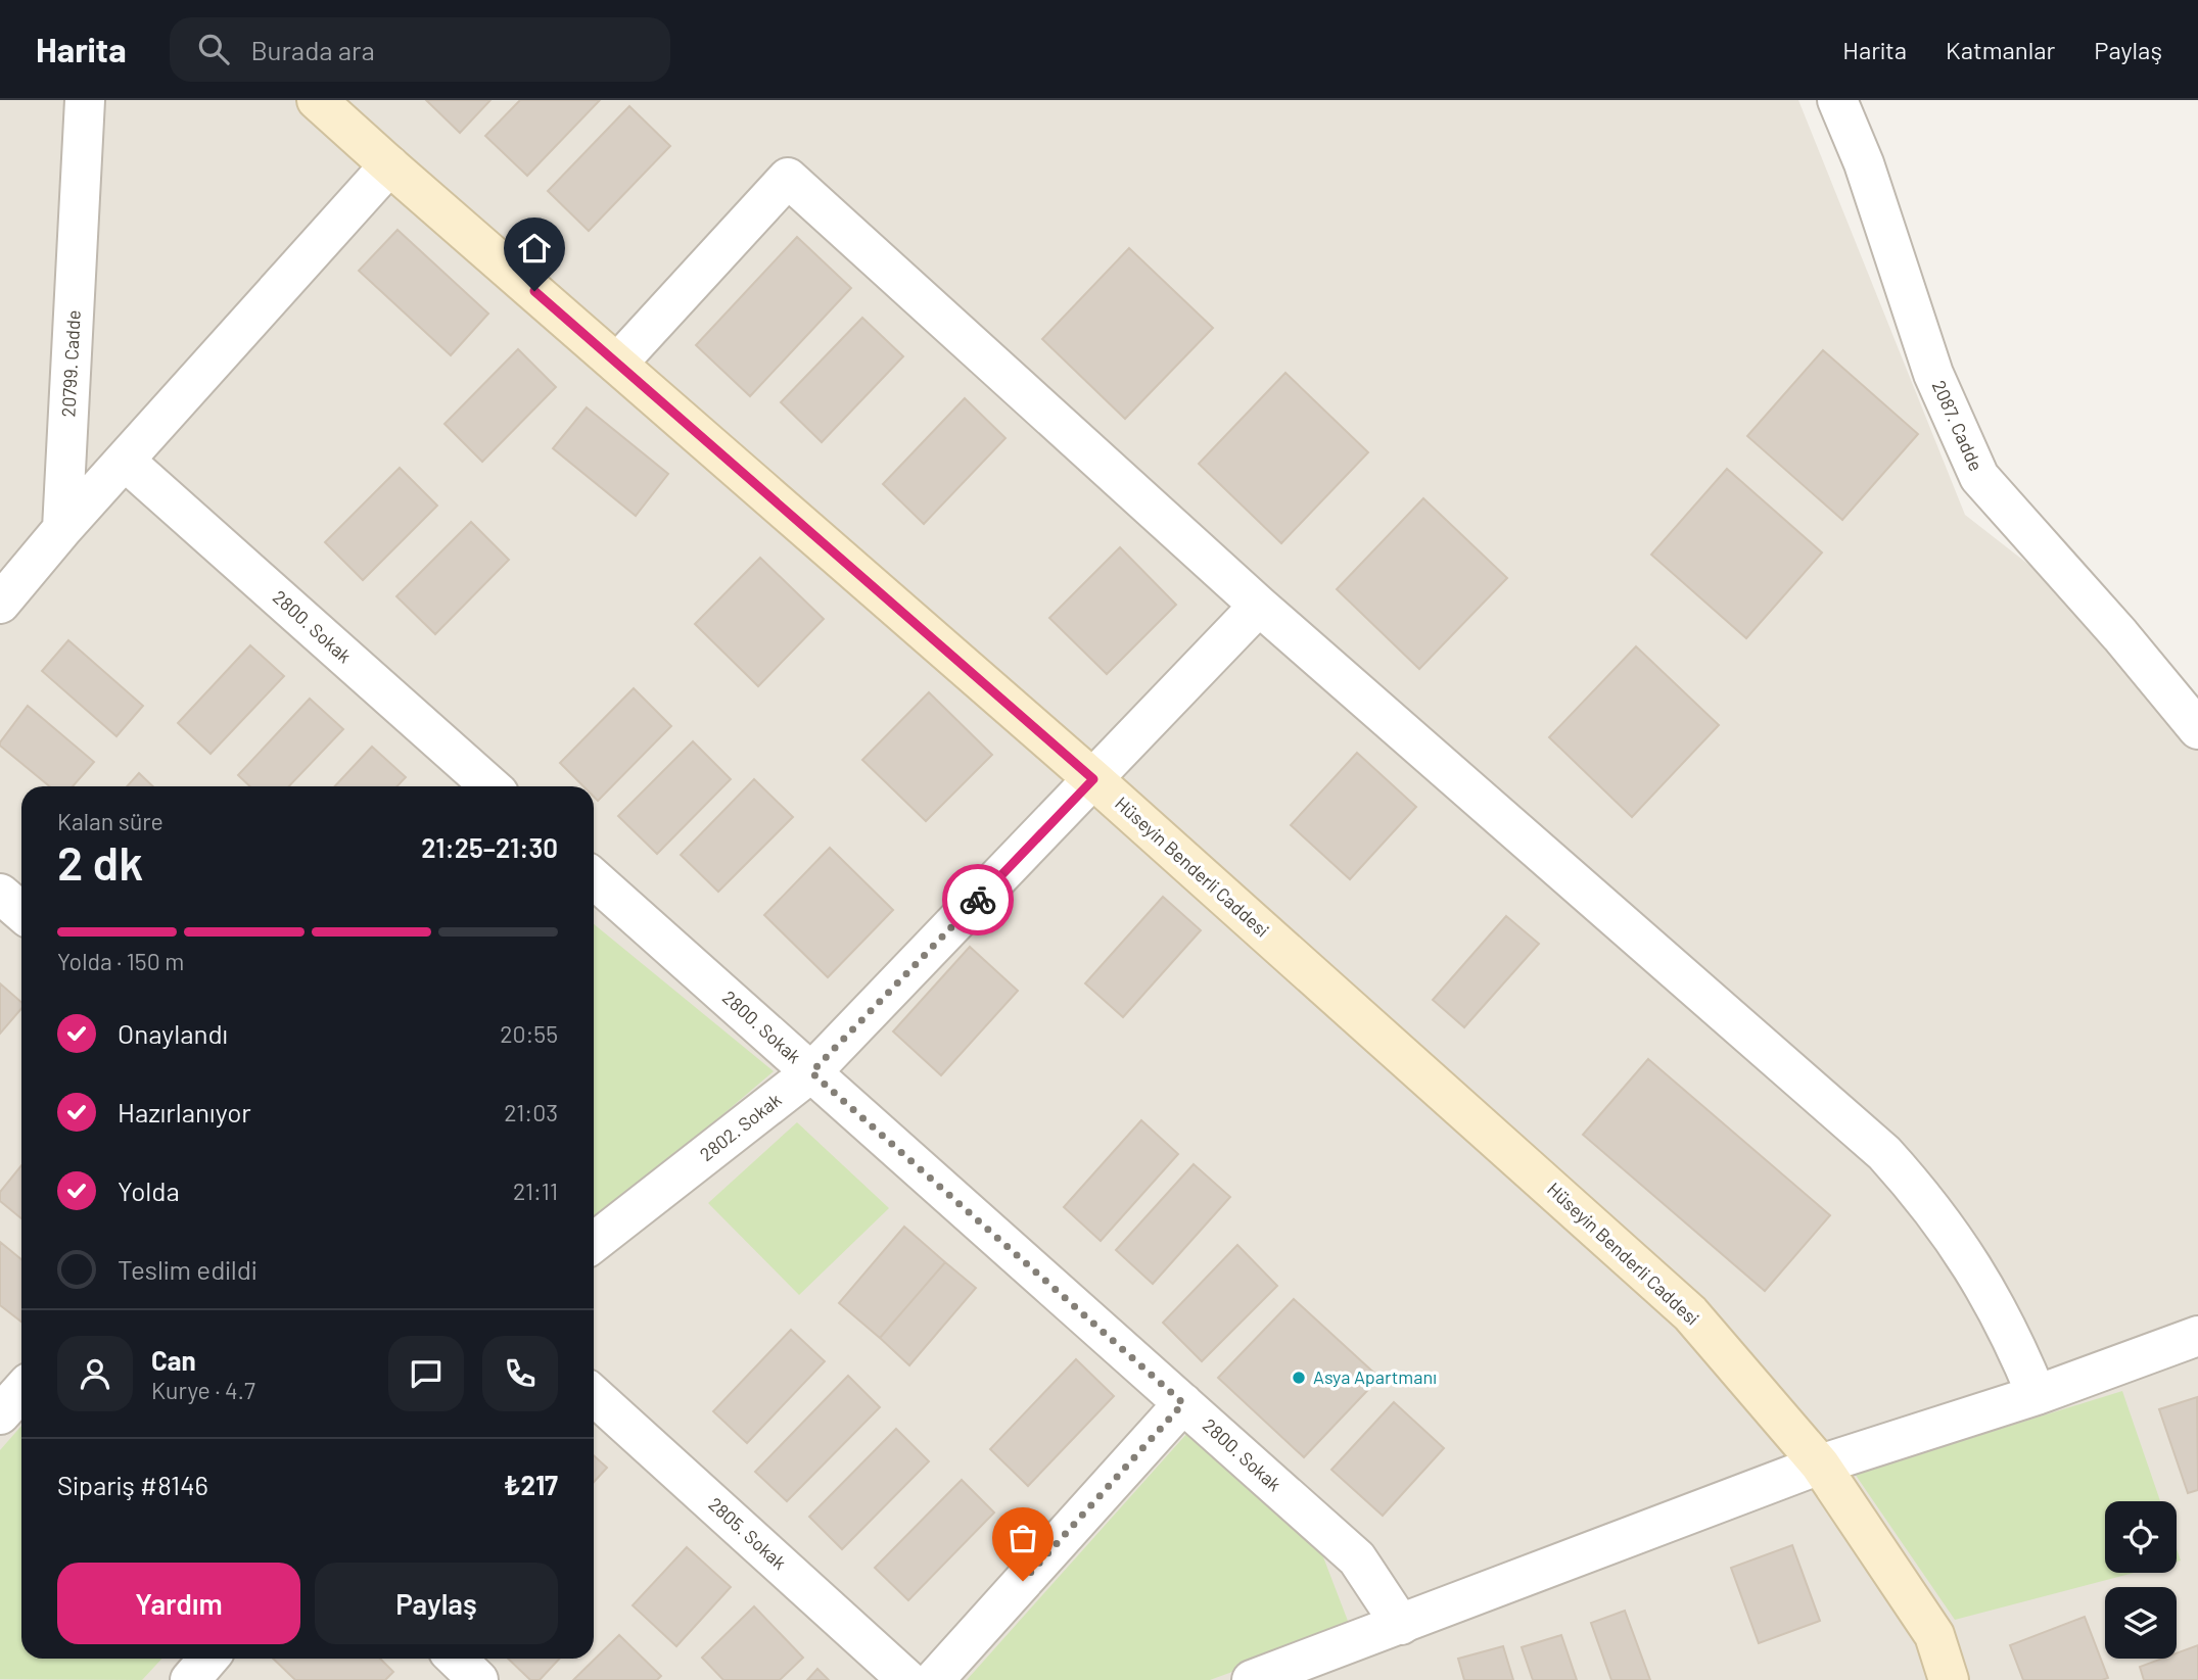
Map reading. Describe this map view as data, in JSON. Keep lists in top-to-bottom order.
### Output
{
  "streets": {
    "main road": ["Hüseyin Benderli Caddesi"],
    "street": [
      "20799. Cadde",
      "2087. Cadde",
      "2800. Sokak",
      "2802. Sokak",
      "2805. Sokak"
    ]
  },
  "crossings": [
    ["2800. Sokak", "2802. Sokak"],
    ["Hüseyin Benderli Caddesi", "2802. Sokak"]
  ],
  "places": ["Asya Apartmanı"],
  "page": {
    "header": "Harita",
    "search": "Burada ara",
    "nav": ["Harita", "Katmanlar", "Paylaş"],
    "heading": ["2 dk", "Kalan süre", "21:25–21:30"],
    "panel": [
      "Can",
      "Kurye · 4.7",
      "Sipariş #8146",
      "₺217"
    ],
    "bar": "Yolda · 150 m",
    "list": [
      ["Onaylandı", "20:55"],
      ["Hazırlanıyor", "21:03"],
      ["Yolda", "21:11"],
      "Teslim edildi"
    ],
    "buttons": ["Yardım", "Paylaş"]
  }
}
